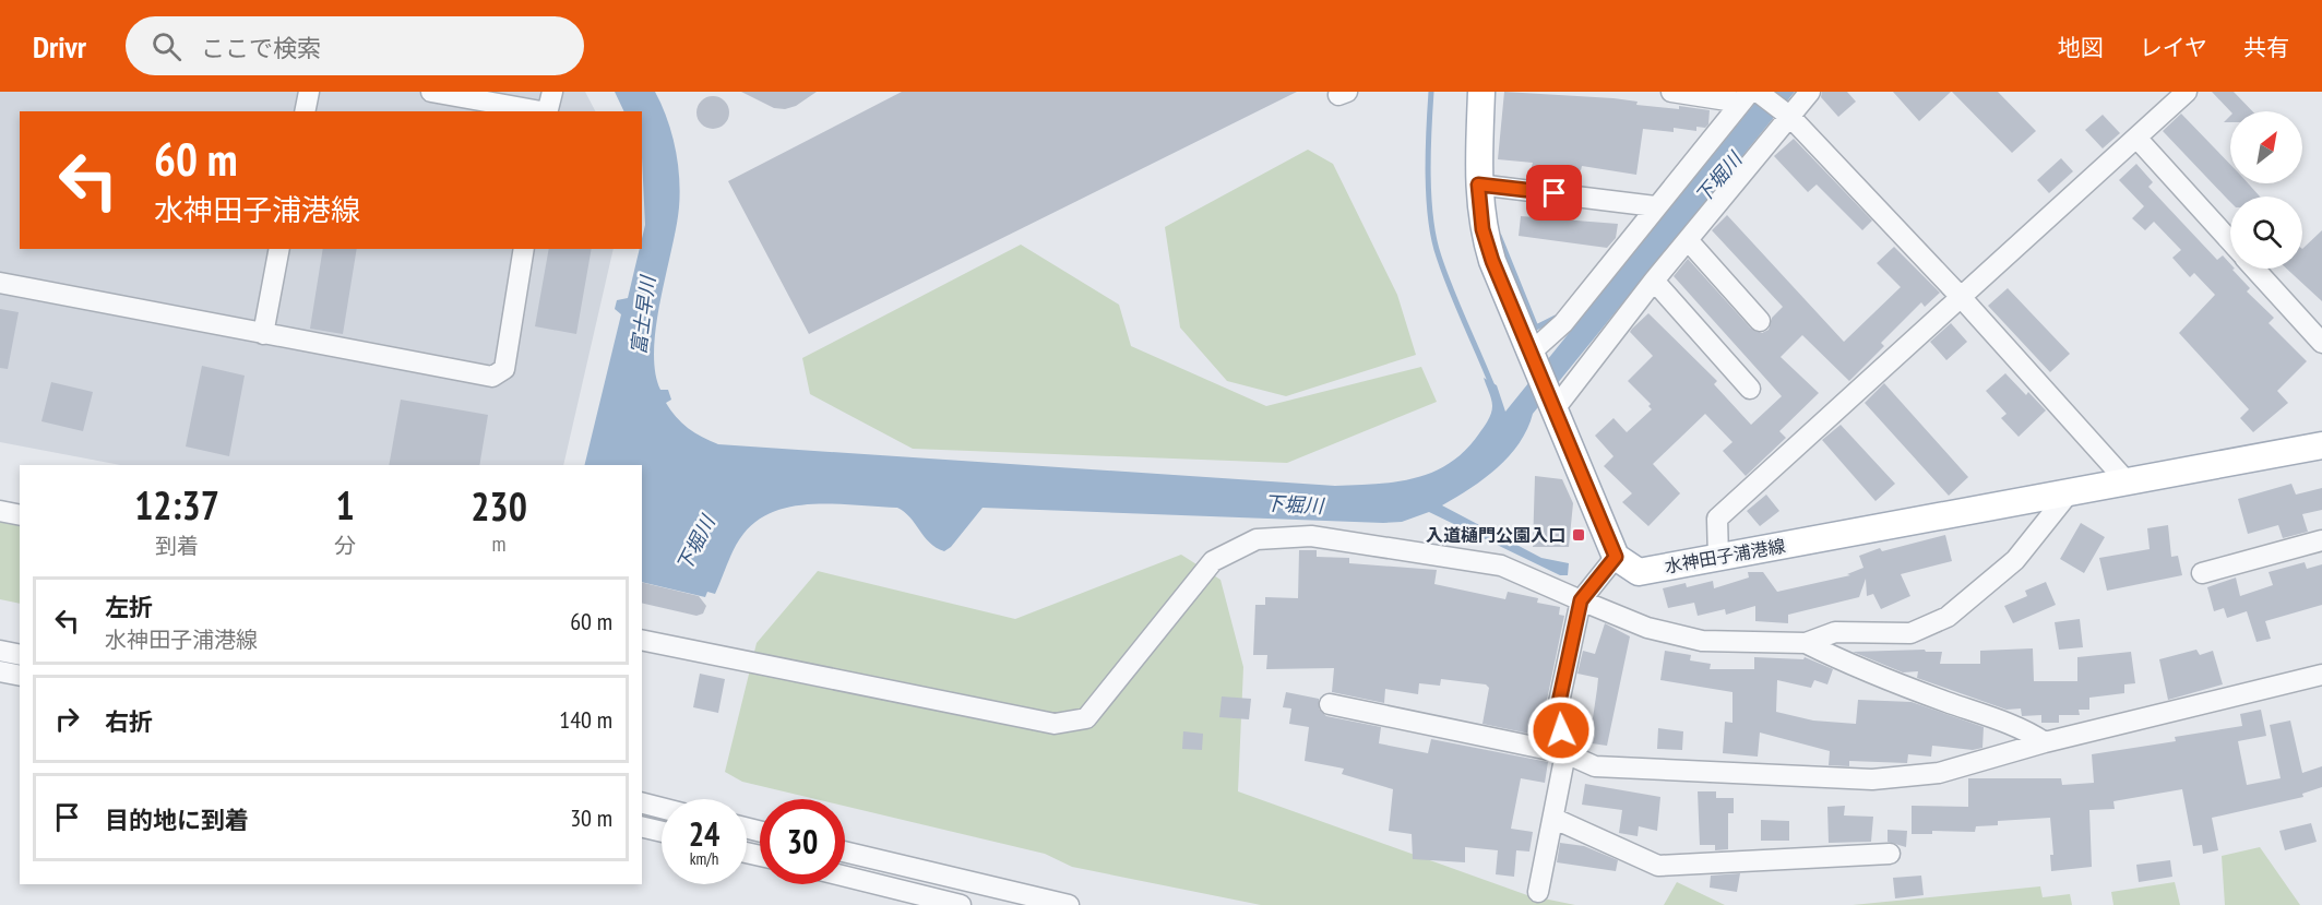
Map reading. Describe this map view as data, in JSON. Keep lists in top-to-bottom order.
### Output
{
  "streets": {
    "main road": ["水神田子浦港線"]
  },
  "water": ["下堀川", "富士早川"],
  "places": {
    "transit": ["入道樋門公園入口"]
  },
  "north": "top right",
  "page": {
    "header": "Drivr",
    "search": "ここで検索",
    "nav": ["地図", "レイヤ", "共有"],
    "turn": ["60 m", "水神田子浦港線"],
    "eta": [
      "12:37",
      "到着",
      "1",
      "分",
      "230",
      "m"
    ],
    "list": [
      {
        "name": "左折",
        "note": "水神田子浦港線",
        "value": "60 m"
      },
      {
        "name": "右折",
        "value": "140 m"
      },
      {
        "name": "目的地に到着",
        "value": "30 m"
      }
    ],
    "speed": "24 km/h",
    "limit": "30"
  }
}
